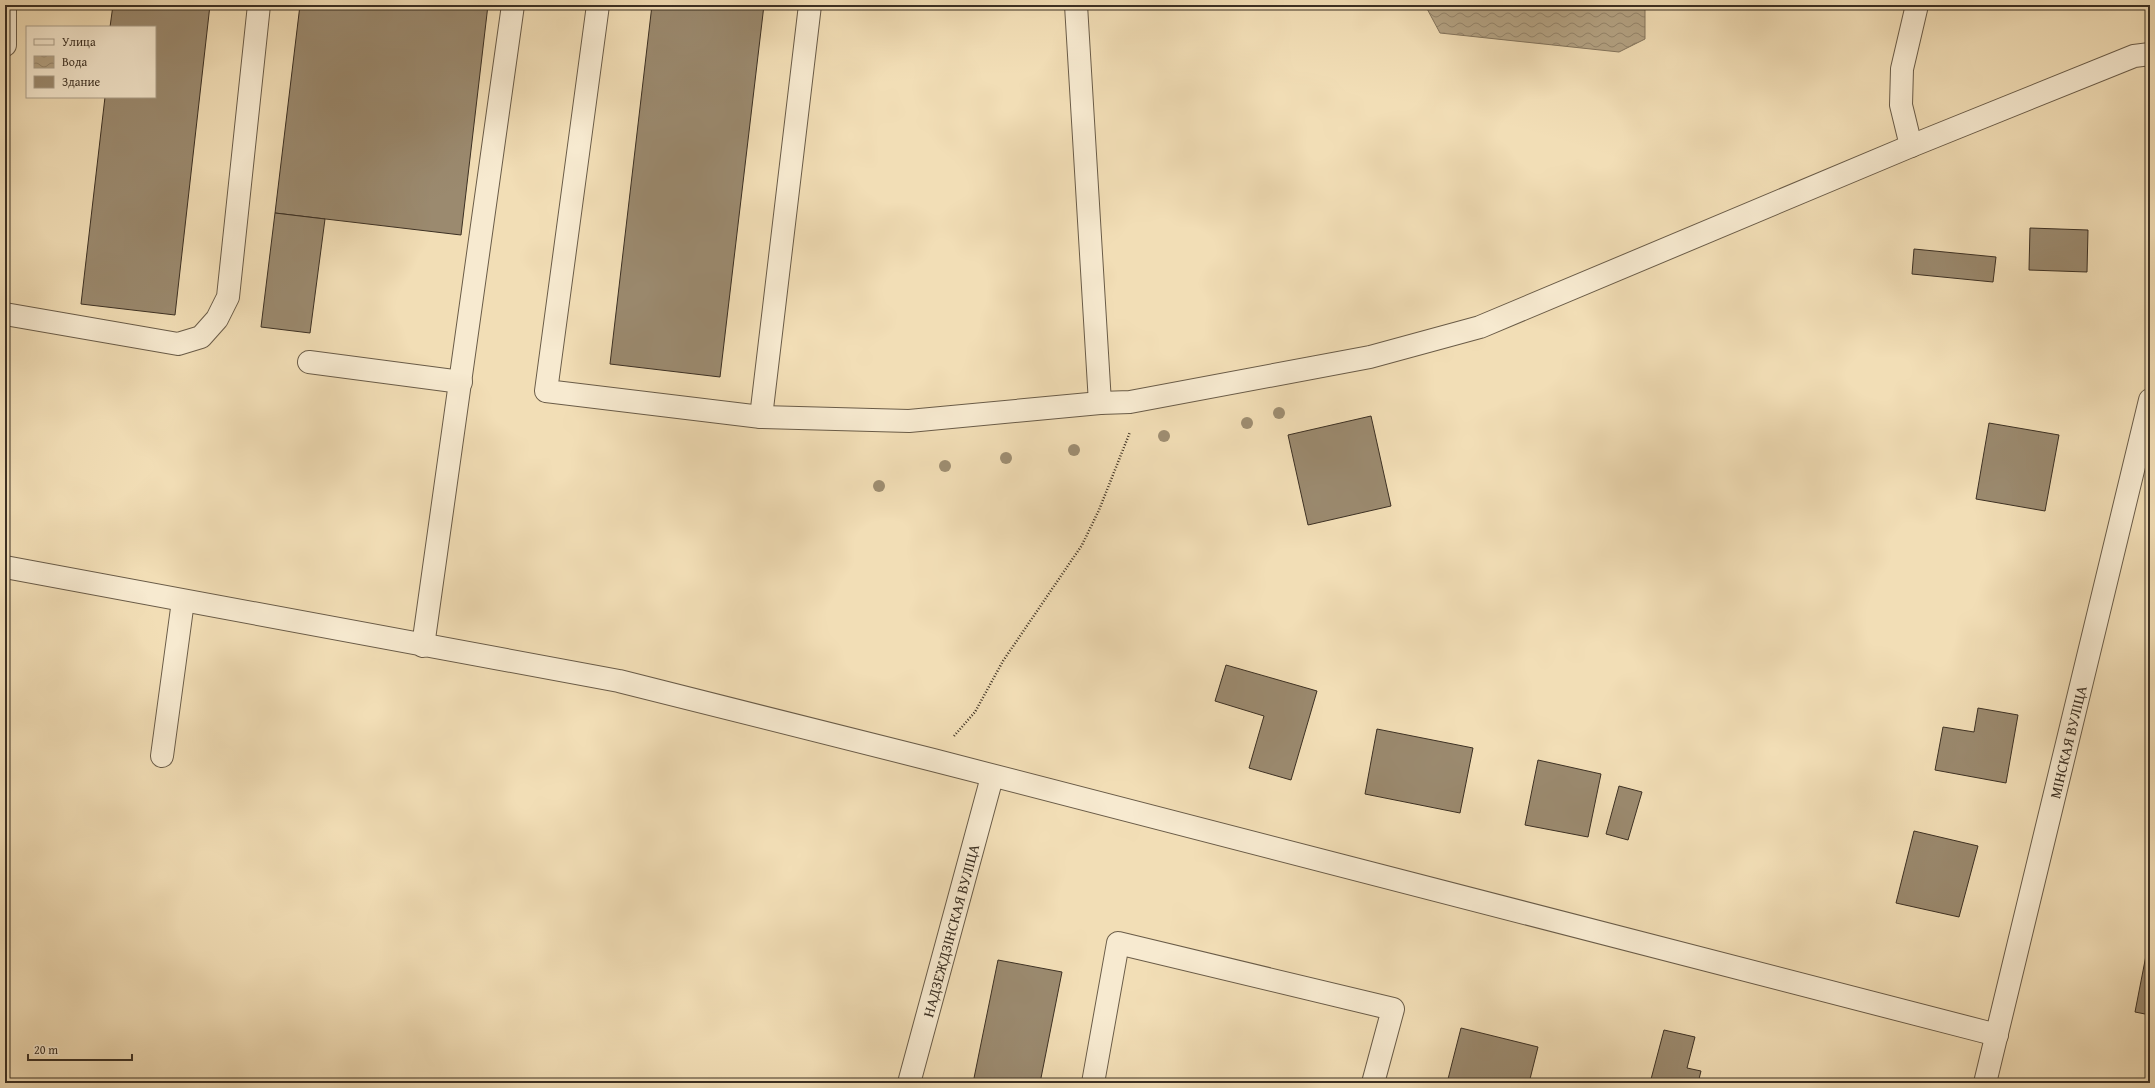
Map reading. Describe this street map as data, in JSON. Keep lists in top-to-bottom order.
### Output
{
  "streets": {
    "street": ["МІНСКАЯ ВУЛІЦА", "НАДЗЕЖДЗІНСКАЯ ВУЛІЦА"]
  },
  "legend": ["Улица", "Вода", "Здание"],
  "scale_bar": "20 m"
}
